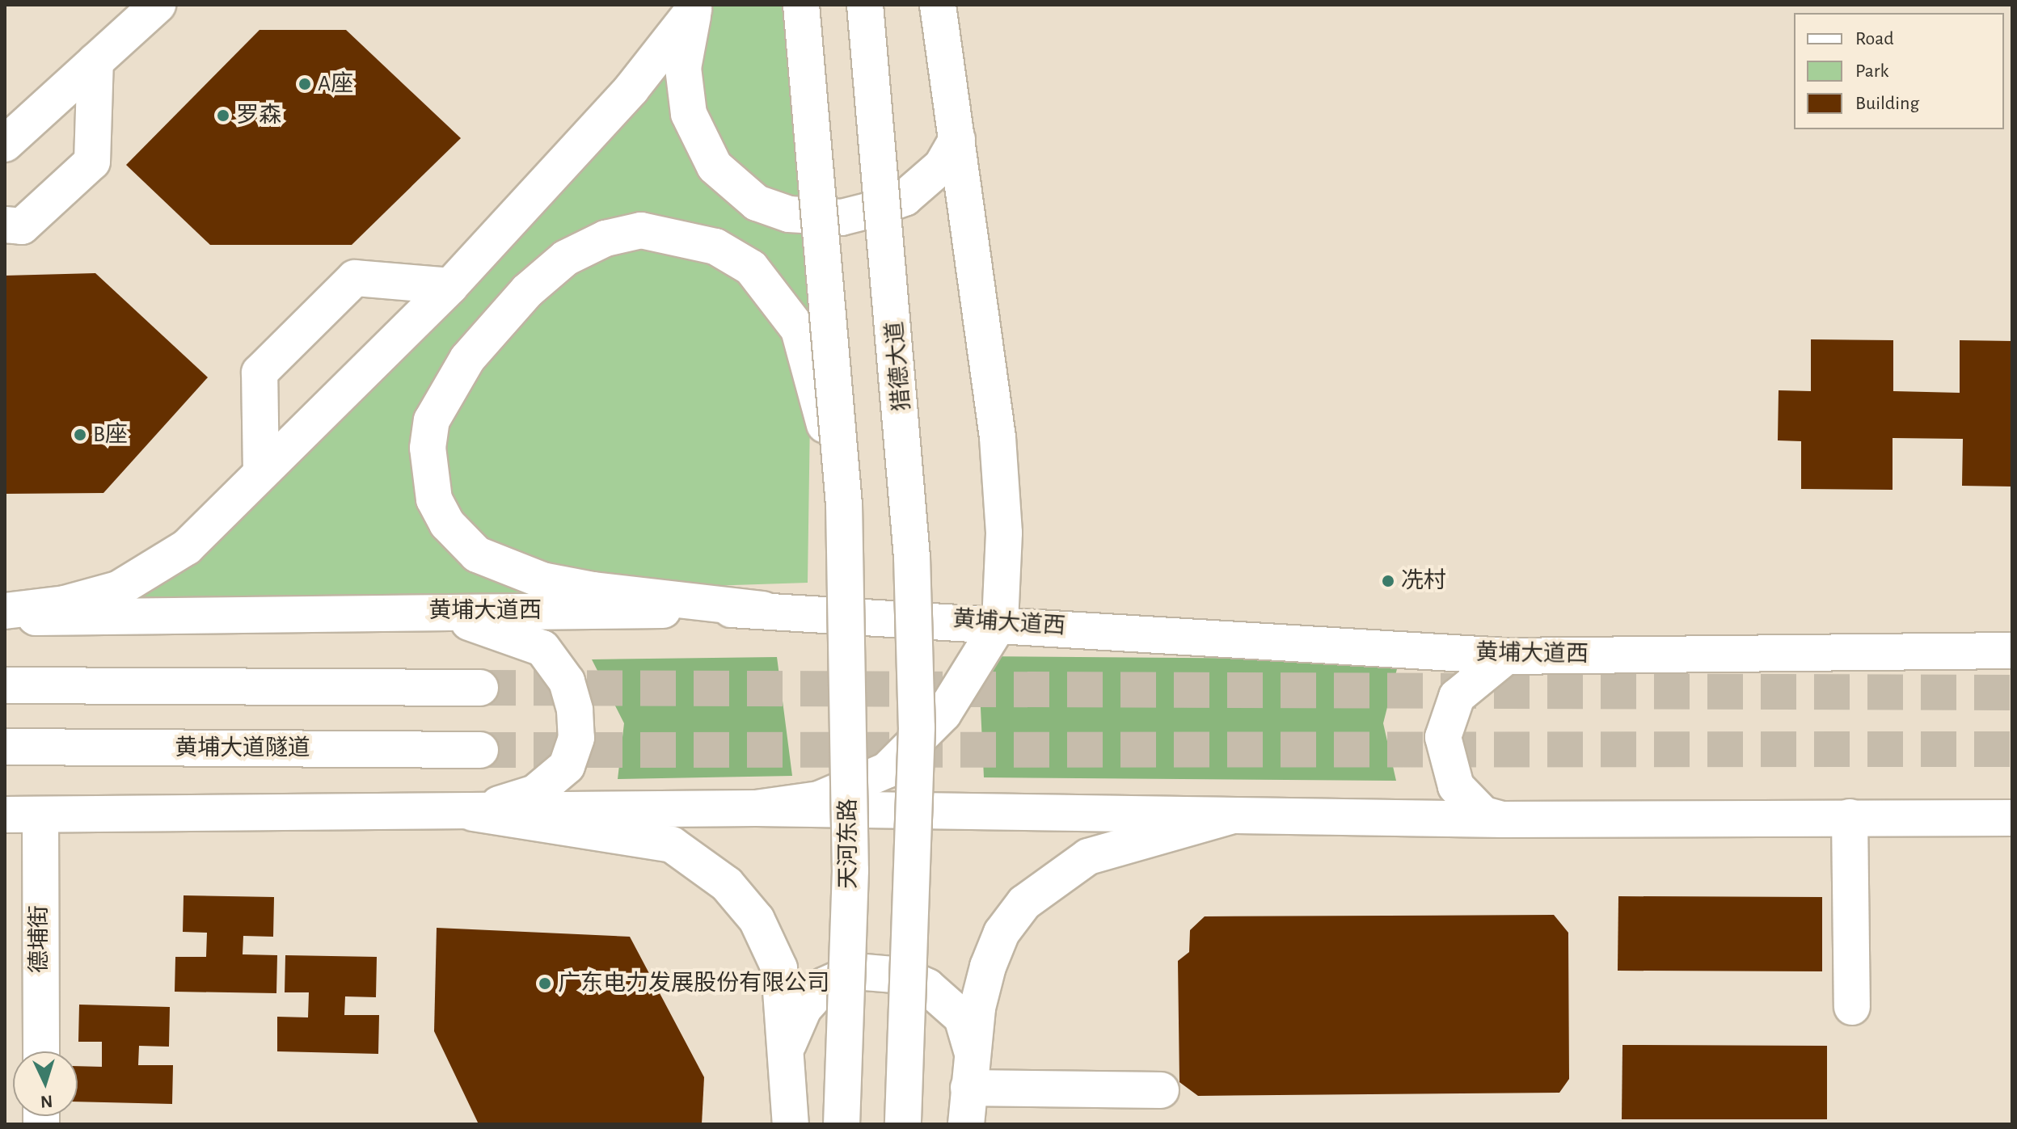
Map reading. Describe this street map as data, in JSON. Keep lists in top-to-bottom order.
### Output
{
  "streets": {
    "main road": [
      "猎德大道",
      "黄埔大道西",
      "黄埔大道隧道",
      "天河东路",
      "德埔街"
    ]
  },
  "places": [
    "A座",
    "罗森",
    "B座",
    "冼村",
    "广东电力发展股份有限公司"
  ],
  "legend": ["Road", "Park", "Building"],
  "north": "bottom"
}
